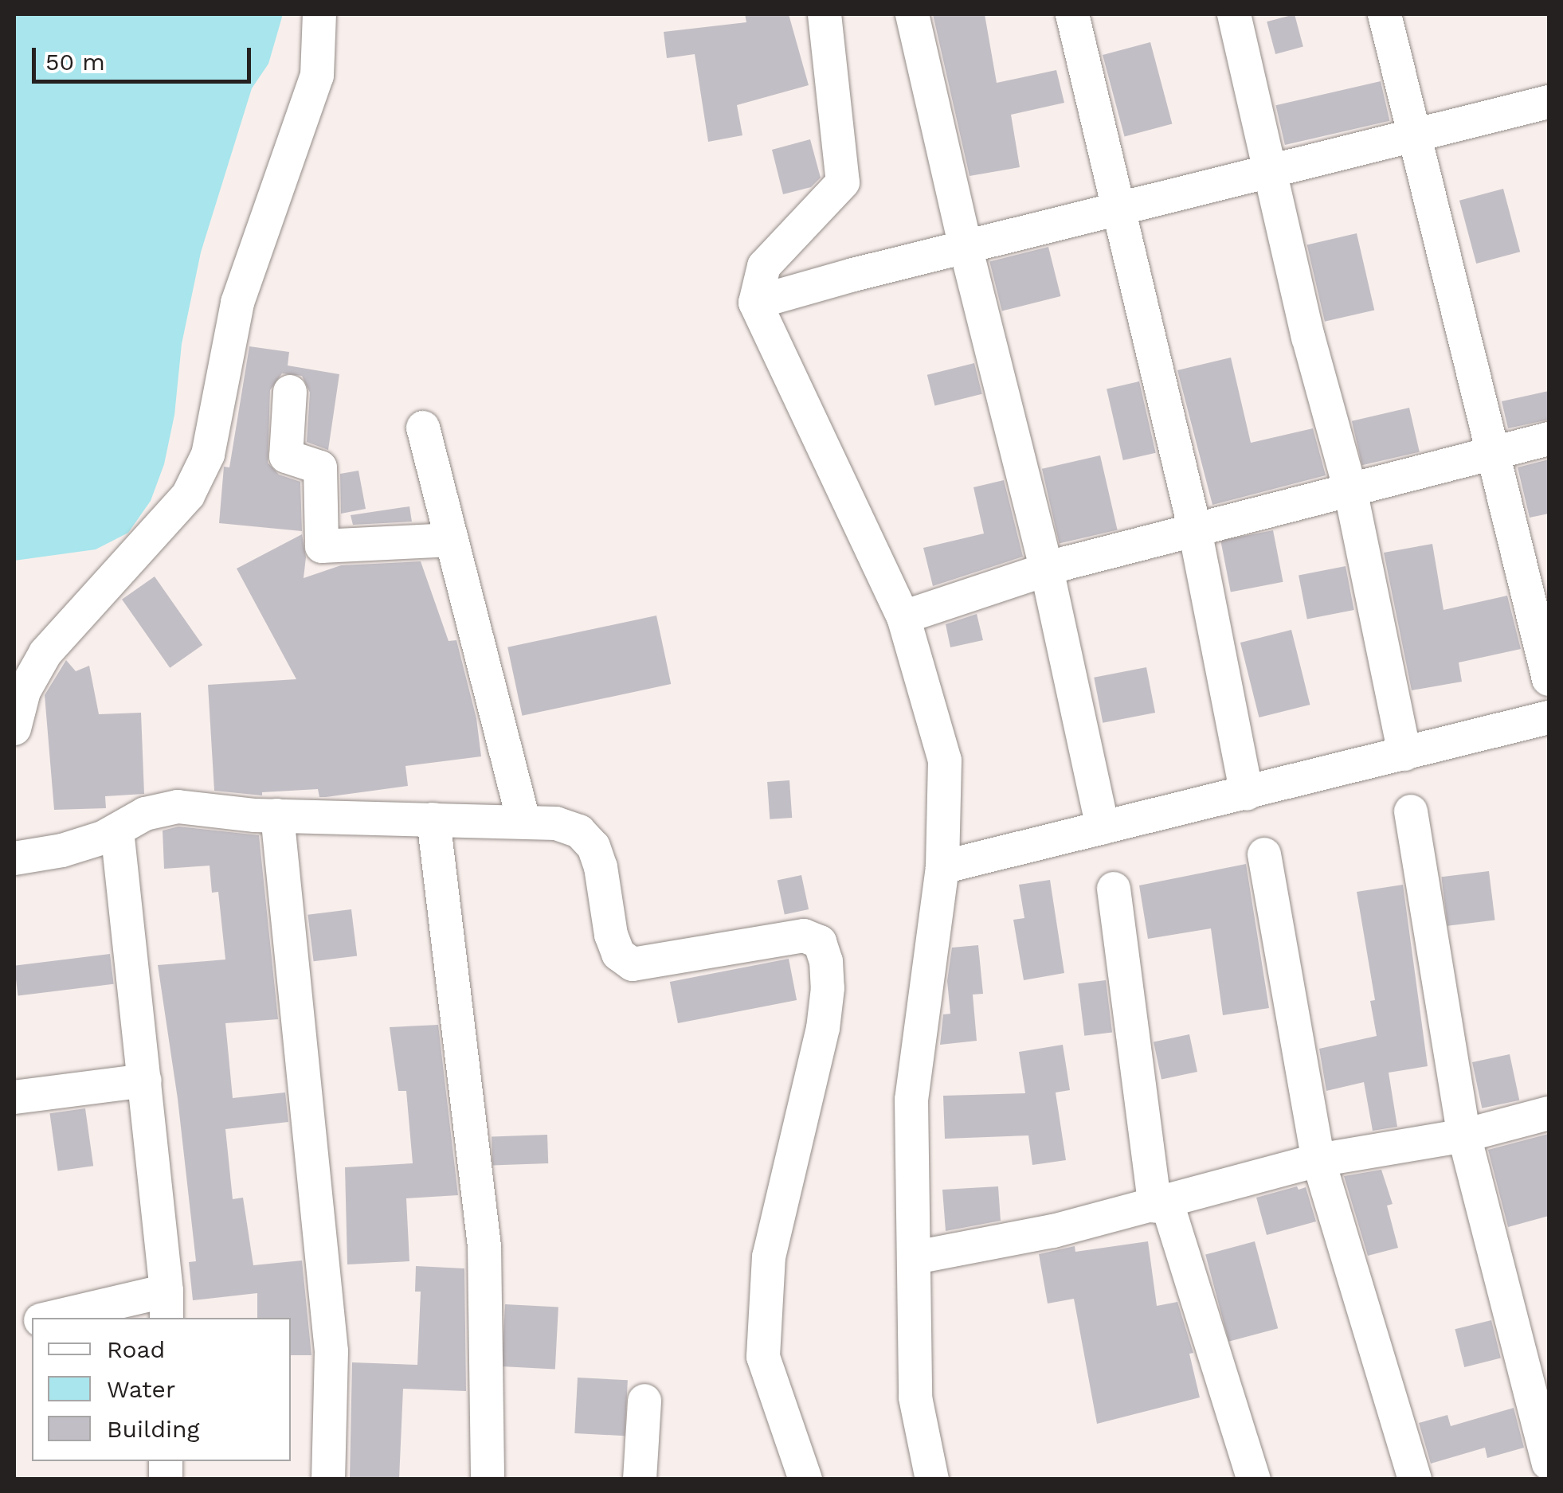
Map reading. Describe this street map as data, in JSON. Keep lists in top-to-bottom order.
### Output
{
  "legend": ["Road", "Water", "Building"],
  "scale_bar": "50 m"
}
